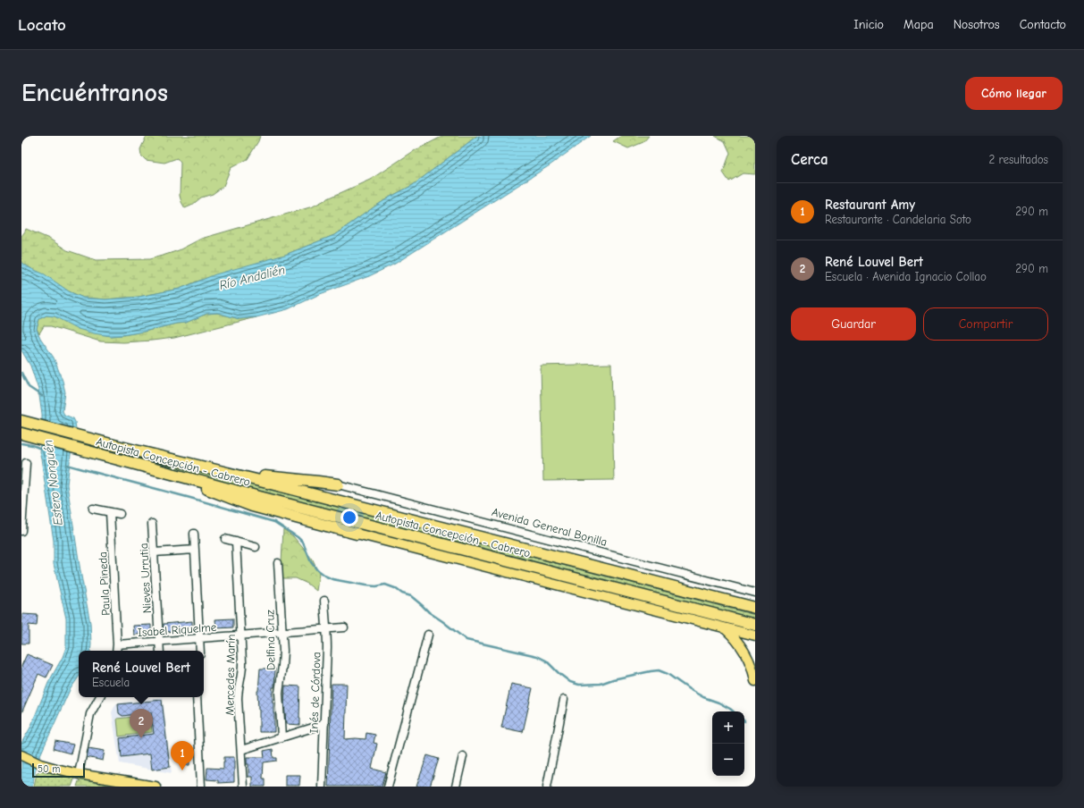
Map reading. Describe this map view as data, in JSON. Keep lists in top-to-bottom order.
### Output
{
  "streets": {
    "highway": ["Autopista Concepción - Cabrero"],
    "street": [
      "Avenida General Bonilla",
      "Nieves Urrutia",
      "Paula Pineda",
      "Isabel Riquelme",
      "Delfina Cruz",
      "Mercedes Marín",
      "Inés de Córdova"
    ]
  },
  "crossings": [
    ["Nieves Urrutia", "Isabel Riquelme"],
    ["Paula Pineda", "Isabel Riquelme"],
    ["Isabel Riquelme", "Delfina Cruz"],
    ["Isabel Riquelme", "Mercedes Marín"],
    ["Isabel Riquelme", "Inés de Córdova"]
  ],
  "water": ["Río Andalién", "Estero Nonguén"],
  "scale_bar": "50 m",
  "page": {
    "header": "Locato",
    "nav": [
      "Inicio",
      "Mapa",
      "Nosotros",
      "Contacto"
    ],
    "buttons": [
      "Cómo llegar",
      ["Guardar", "Compartir"]
    ],
    "title": "Encuéntranos",
    "heading": ["Cerca", "2 resultados"],
    "list": [
      {
        "mark": "1",
        "name": "Restaurant Amy",
        "note": "Restaurante · Candelaria Soto",
        "value": "290 m"
      },
      {
        "mark": "2",
        "name": "René Louvel Bert",
        "note": "Escuela · Avenida Ignacio Collao",
        "value": "290 m"
      }
    ],
    "popup": ["René Louvel Bert", "Escuela"],
    "pins": ["2", "1"],
    "map_buttons": ["+", "−"],
    "scale": "50 m"
  }
}
